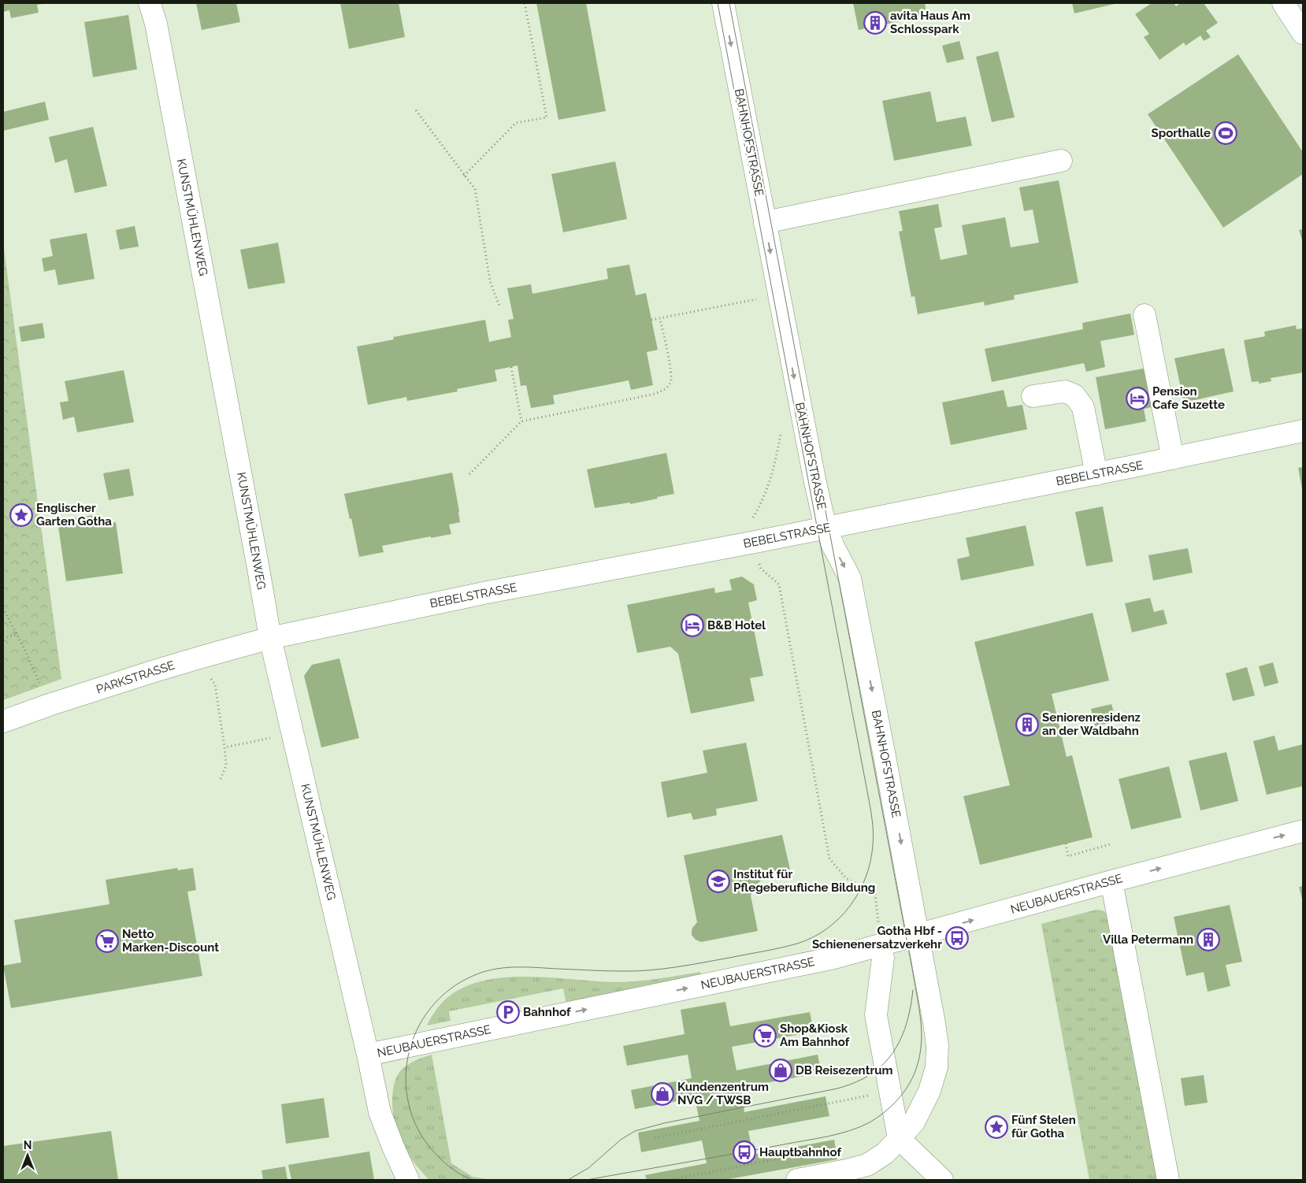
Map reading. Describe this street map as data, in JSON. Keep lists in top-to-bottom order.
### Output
{
  "streets": {
    "street": [
      "BAHNHOFSTRASSE",
      "KUNSTMÜHLENWEG",
      "BEBELSTRASSE",
      "PARKSTRASSE",
      "NEUBAUERSTRASSE"
    ]
  },
  "crossings": [
    ["BAHNHOFSTRASSE", "BEBELSTRASSE"],
    ["BAHNHOFSTRASSE", "NEUBAUERSTRASSE"],
    ["KUNSTMÜHLENWEG", "BEBELSTRASSE"],
    ["KUNSTMÜHLENWEG", "PARKSTRASSE"],
    ["KUNSTMÜHLENWEG", "NEUBAUERSTRASSE"],
    ["BEBELSTRASSE", "PARKSTRASSE"]
  ],
  "one_way": ["BAHNHOFSTRASSE", "NEUBAUERSTRASSE"],
  "places": {
    "building": ["avita Haus Am Schlosspark", "Seniorenresidenz an der Waldbahn", "Villa Petermann"],
    "sports": ["Sporthalle"],
    "hotel": ["Pension Cafe Suzette", "B&B Hotel"],
    "place": ["Englischer Garten Gotha", "Fünf Stelen für Gotha"],
    "school or university": ["Institut für Pflegeberufliche Bildung"],
    "bus stop": ["Gotha Hbf - Schienenersatzverkehr", "Hauptbahnhof"],
    "supermarket": ["Netto Marken-Discount", "Shop&Kiosk Am Bahnhof"],
    "parking": ["Bahnhof"],
    "shop": ["DB Reisezentrum", "Kundenzentrum NVG / TWSB"]
  },
  "north": "top"
}
